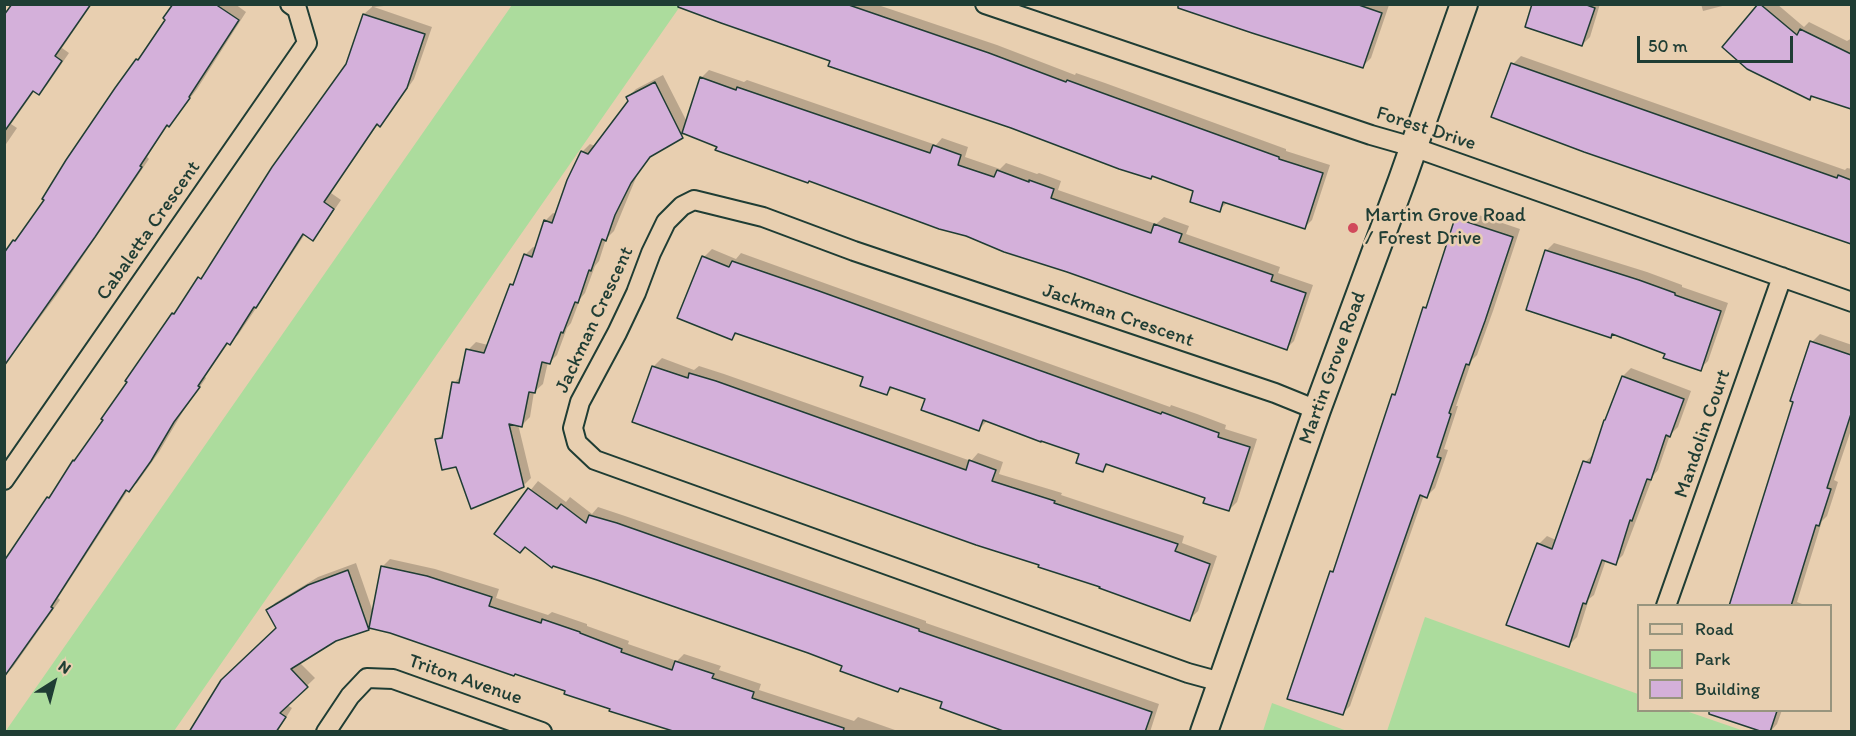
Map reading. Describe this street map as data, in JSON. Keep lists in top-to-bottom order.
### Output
{
  "streets": {
    "street": [
      "Forest Drive",
      "Cabaletta Crescent",
      "Jackman Crescent",
      "Martin Grove Road",
      "Mandolin Court",
      "Triton Avenue"
    ]
  },
  "crossings": [
    ["Forest Drive", "Martin Grove Road"],
    ["Forest Drive", "Mandolin Court"],
    ["Jackman Crescent", "Martin Grove Road"]
  ],
  "places": ["Martin Grove Road / Forest Drive"],
  "legend": ["Road", "Park", "Building"],
  "scale_bar": "50 m",
  "north": "top right"
}
